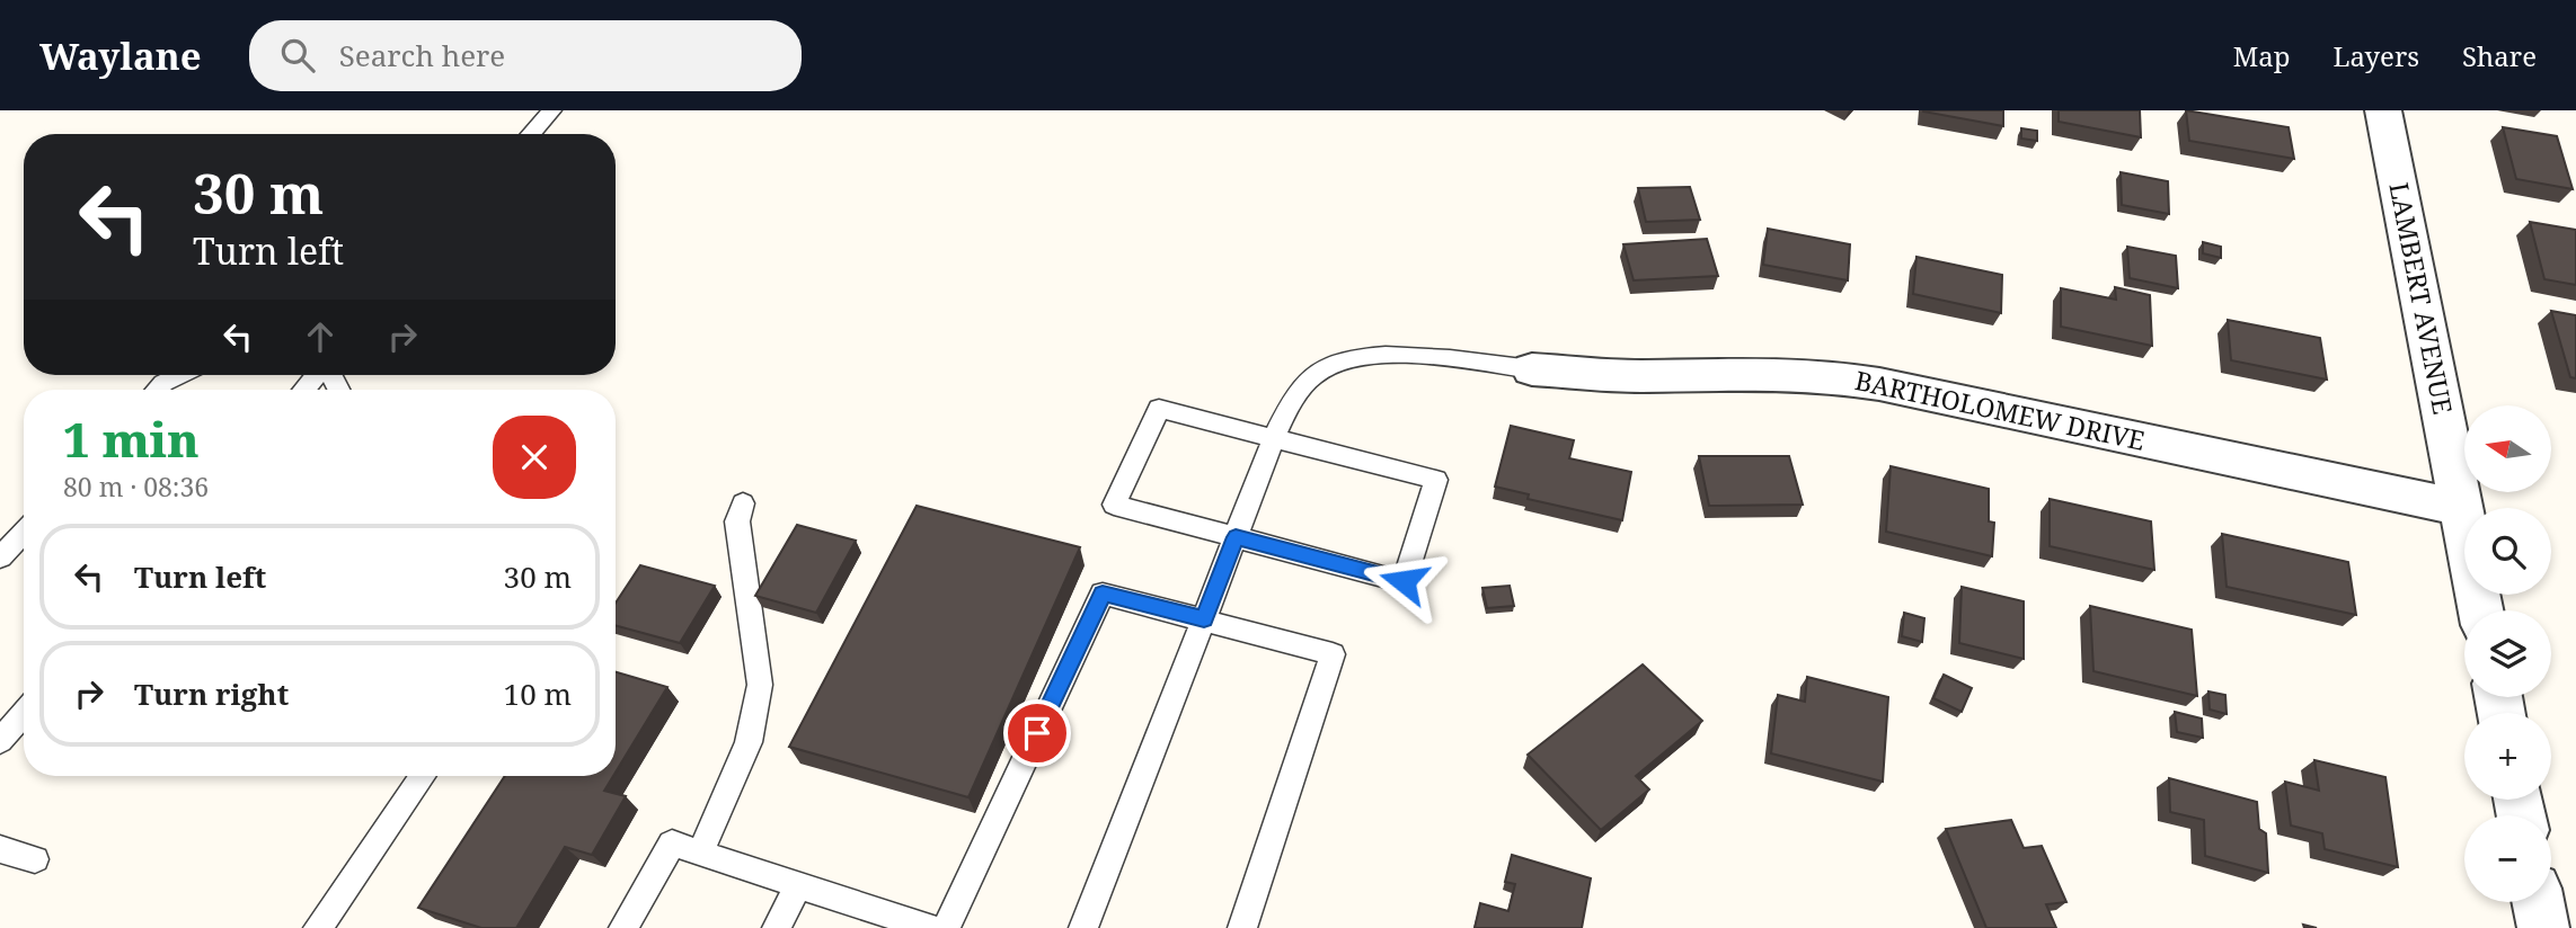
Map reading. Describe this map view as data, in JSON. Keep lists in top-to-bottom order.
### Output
{
  "streets": {
    "street": ["LAMBERT AVENUE", "BARTHOLOMEW DRIVE"]
  },
  "crossings": [
    ["LAMBERT AVENUE", "BARTHOLOMEW DRIVE"]
  ],
  "north": "left",
  "page": {
    "header": "Waylane",
    "search": "Search here",
    "nav": ["Map", "Layers", "Share"],
    "turn": ["30 m", "Turn left"],
    "heading": ["1 min", "80 m · 08:36"],
    "map_buttons": ["+", "−"],
    "list": [
      {
        "name": "Turn left",
        "value": "30 m"
      },
      {
        "name": "Turn right",
        "value": "10 m"
      }
    ]
  }
}
